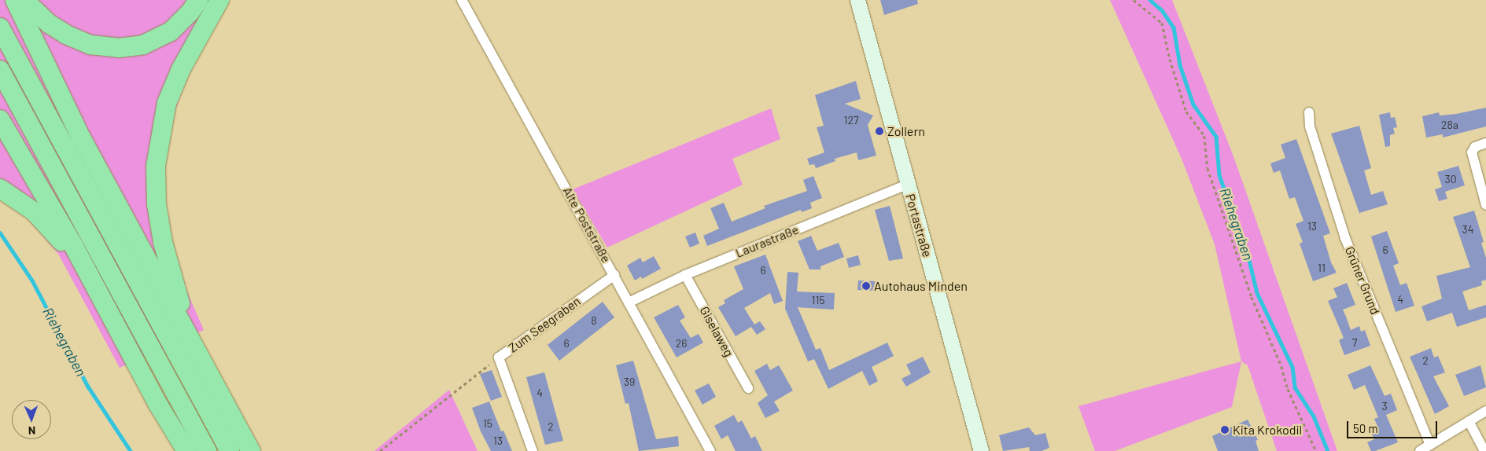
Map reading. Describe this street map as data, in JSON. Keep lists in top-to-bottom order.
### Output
{
  "streets": {
    "main road": ["Portastraße"],
    "street": [
      "Alte Poststraße",
      "Laurastraße",
      "Grüner Grund",
      "Zum Seegraben",
      "Giselaweg"
    ]
  },
  "crossings": [
    ["Alte Poststraße", "Laurastraße"],
    ["Alte Poststraße", "Zum Seegraben"],
    ["Portastraße", "Laurastraße"],
    ["Laurastraße", "Giselaweg"]
  ],
  "water": ["Riehegraben"],
  "places": ["Zollern", "Autohaus Minden", "Kita Krokodil"],
  "house_numbers": [
    "127",
    "28a",
    "30",
    "13",
    "34",
    "6",
    "11",
    "6",
    "4",
    "115",
    "8",
    "7",
    "6",
    "26",
    "2",
    "39",
    "4",
    "3",
    "15",
    "2",
    "13"
  ],
  "scale_bar": "50 m",
  "north": "bottom"
}
